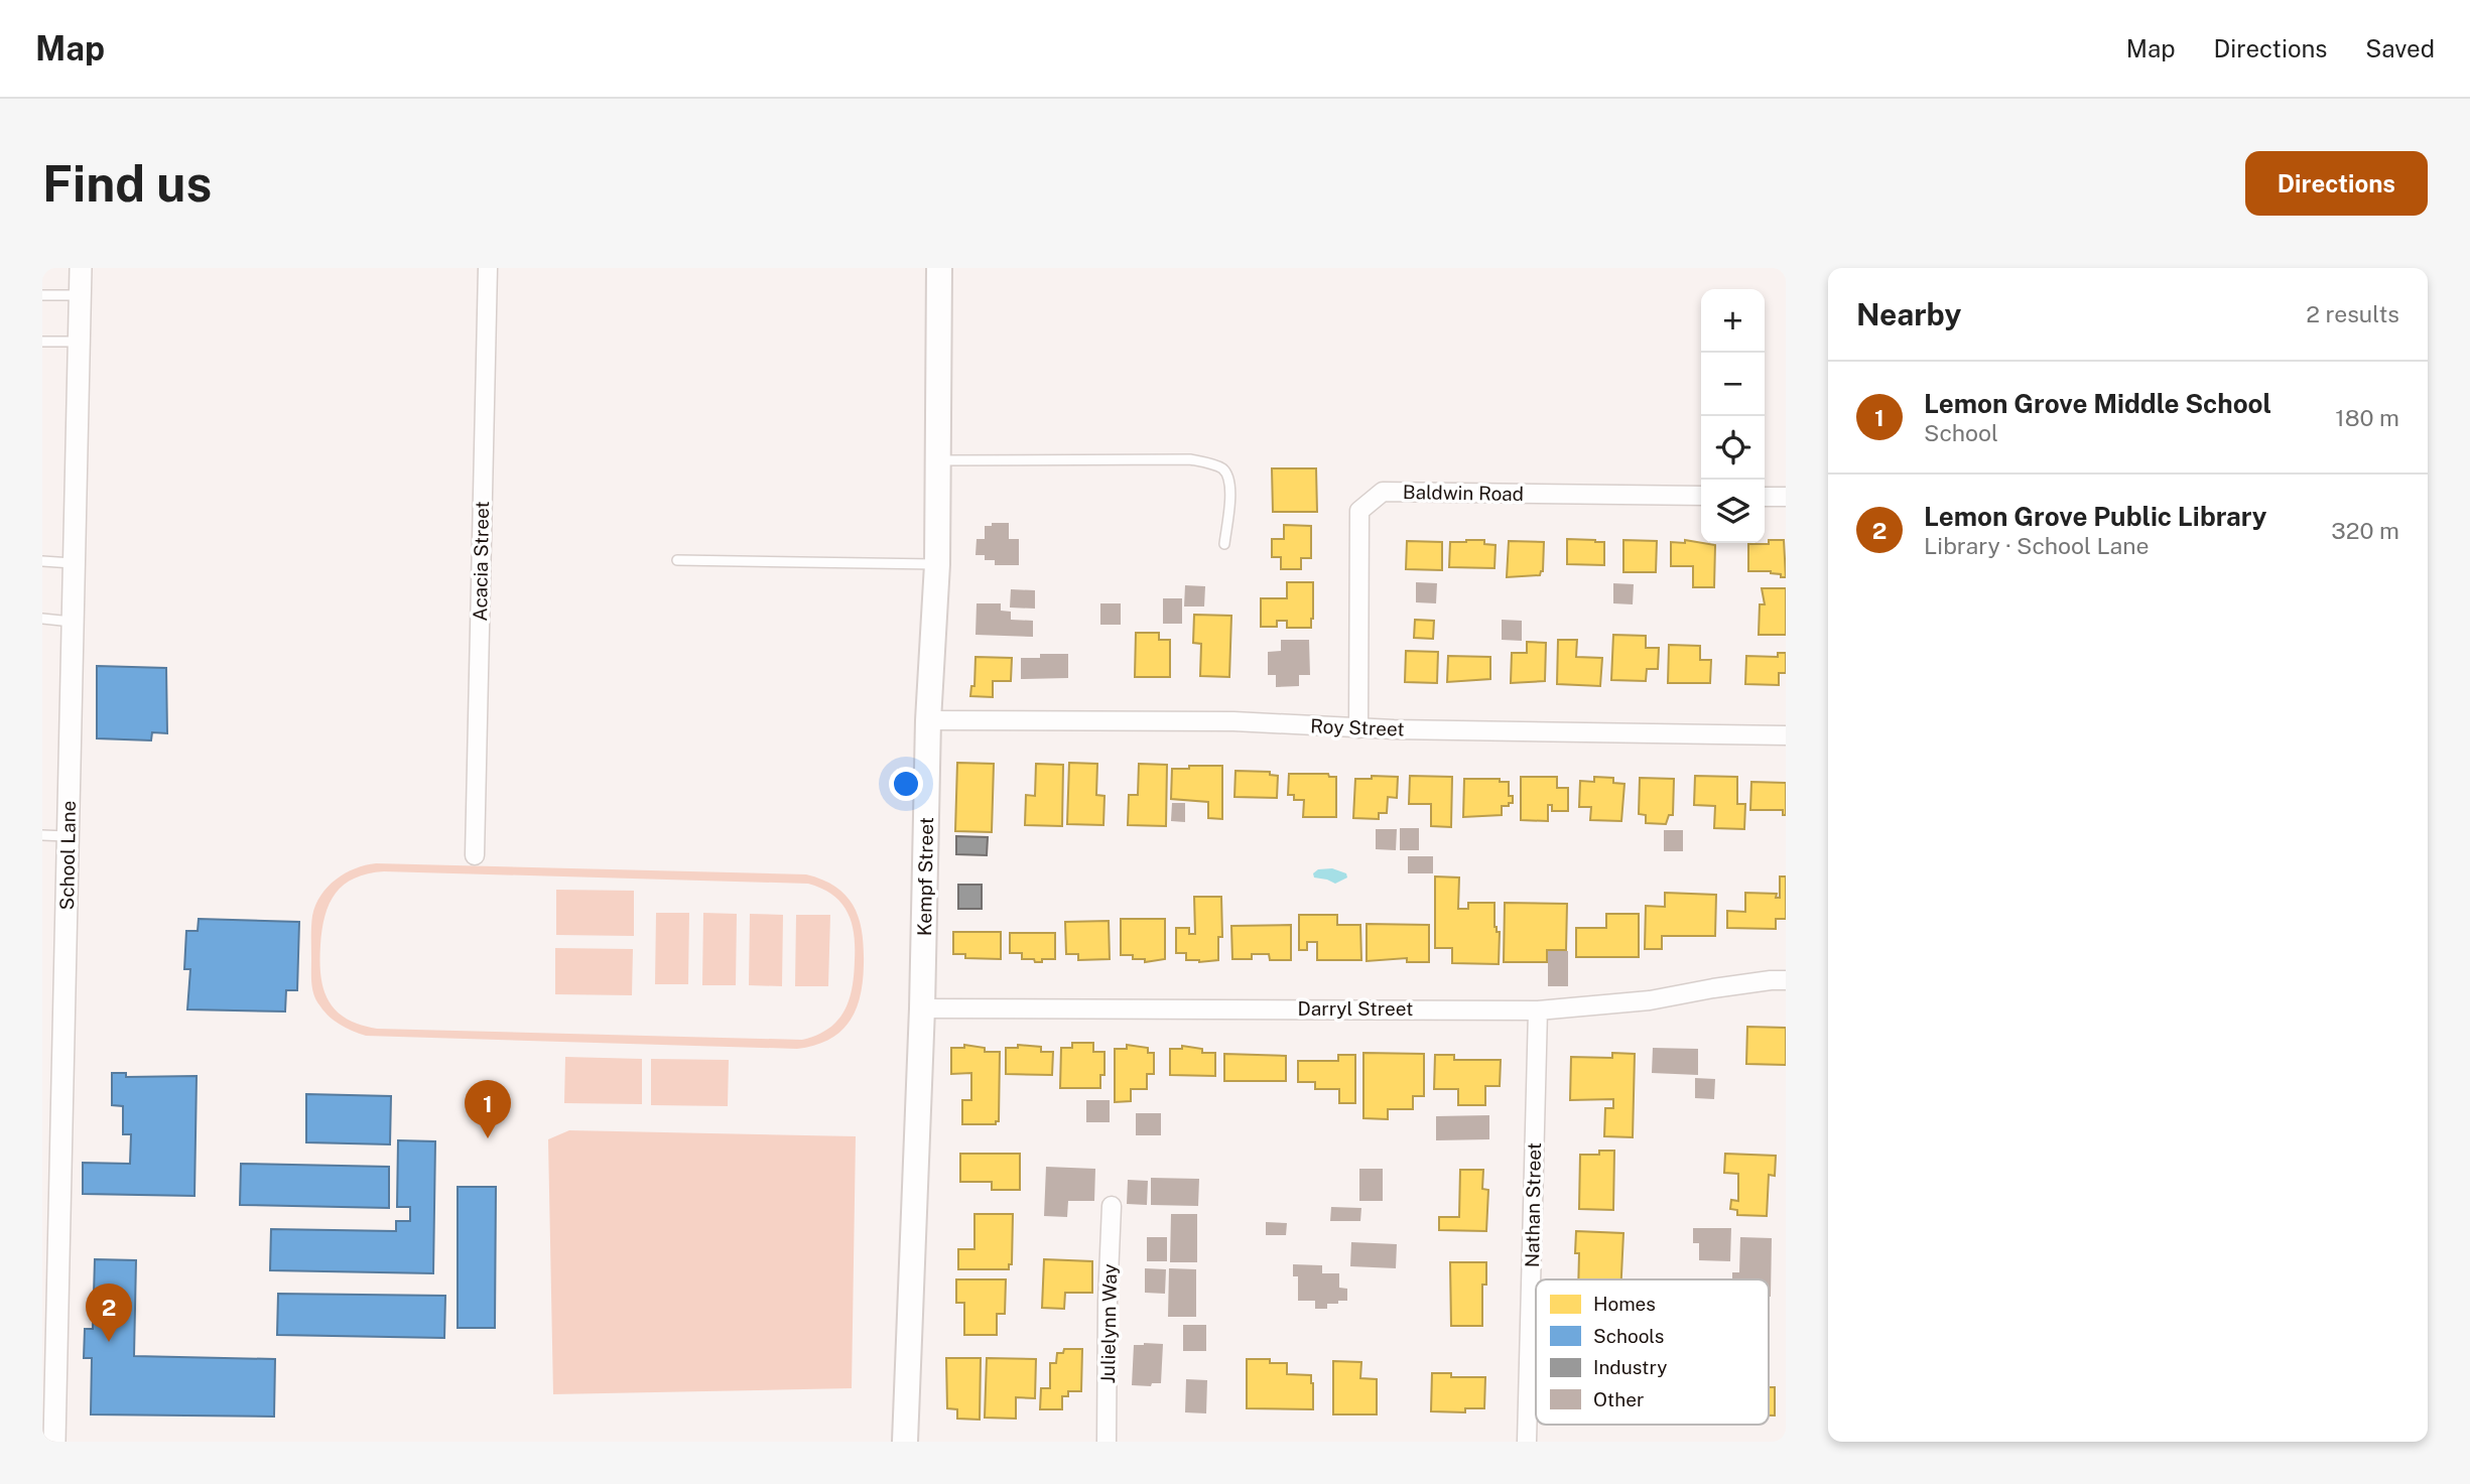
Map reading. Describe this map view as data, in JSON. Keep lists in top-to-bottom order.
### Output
{
  "streets": {
    "main road": ["Kempf Street"],
    "street": [
      "Baldwin Road",
      "Acacia Street",
      "Roy Street",
      "School Lane",
      "Darryl Street",
      "Nathan Street",
      "Julielynn Way"
    ]
  },
  "crossings": [
    ["Baldwin Road", "Roy Street"],
    ["Roy Street", "Kempf Street"],
    ["Kempf Street", "Darryl Street"],
    ["Darryl Street", "Nathan Street"]
  ],
  "legend": [
    "Homes",
    "Schools",
    "Industry",
    "Other"
  ],
  "page": {
    "header": "Map",
    "nav": ["Map", "Directions", "Saved"],
    "buttons": "Directions",
    "title": "Find us",
    "heading": ["Nearby", "2 results"],
    "map_buttons": ["+", "−"],
    "list": [
      {
        "mark": "1",
        "name": "Lemon Grove Middle School",
        "note": "School",
        "value": "180 m"
      },
      {
        "mark": "2",
        "name": "Lemon Grove Public Library",
        "note": "Library · School Lane",
        "value": "320 m"
      }
    ],
    "pins": ["1", "2"]
  }
}
